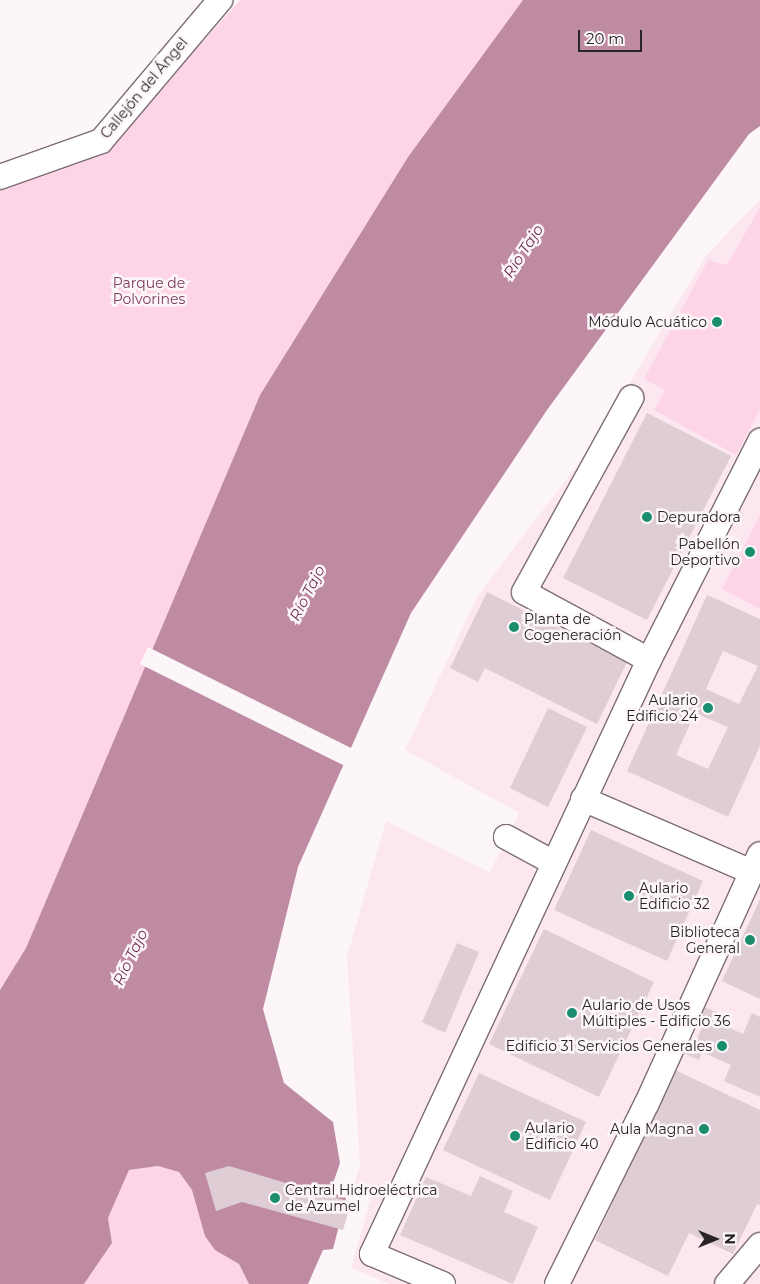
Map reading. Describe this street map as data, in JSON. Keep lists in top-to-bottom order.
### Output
{
  "streets": {
    "street": ["Callejón del Ángel"]
  },
  "water": ["Río Tajo"],
  "parks": ["Parque de Polvorines"],
  "places": [
    "Módulo Acuático",
    "Depuradora",
    "Pabellón Deportivo",
    "Planta de Cogeneración",
    "Aulario Edificio 24",
    "Aulario Edificio 32",
    "Biblioteca General",
    "Aulario de Usos Múltiples - Edificio 36",
    "Edificio 31 Servicios Generales",
    "Aula Magna",
    "Aulario Edificio 40",
    "Central Hidroeléctrica de Azumel"
  ],
  "scale_bar": "20 m",
  "north": "right"
}
